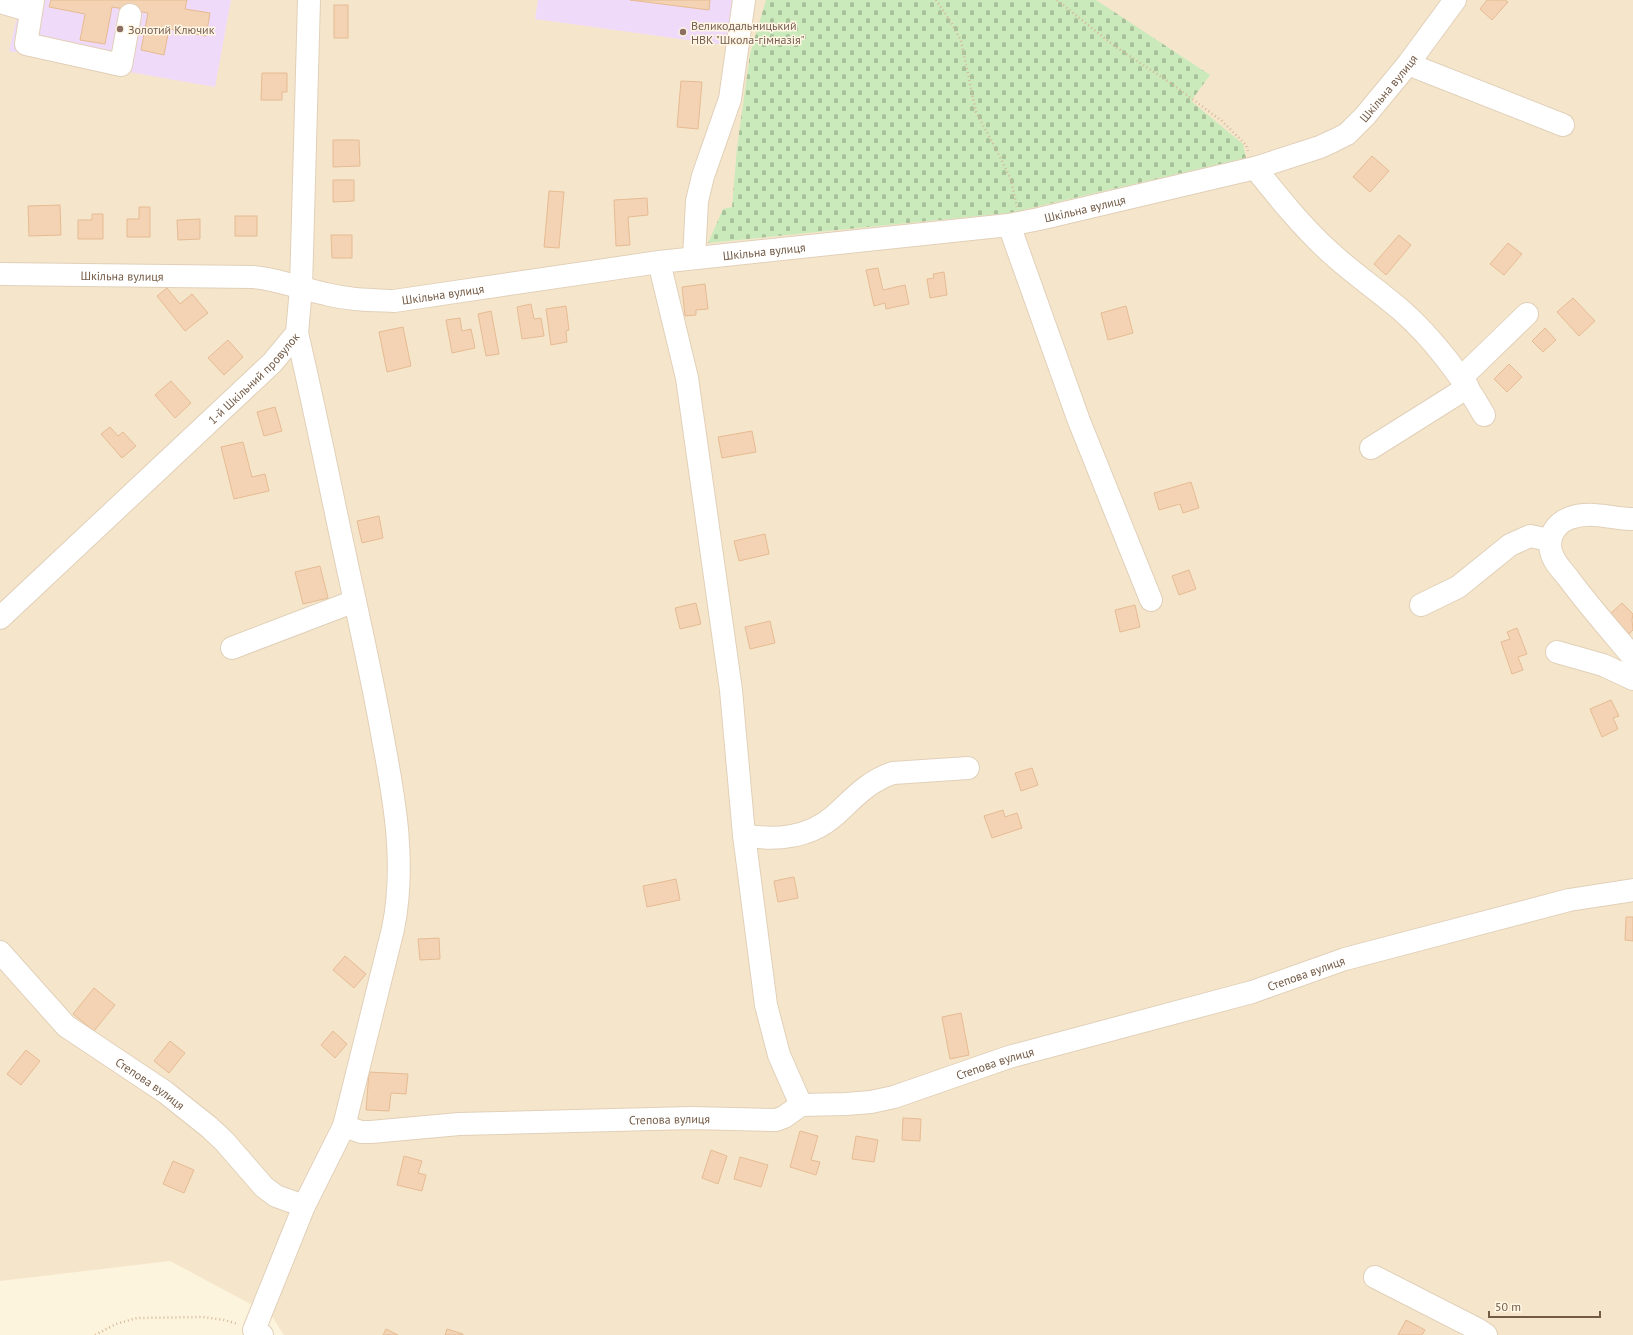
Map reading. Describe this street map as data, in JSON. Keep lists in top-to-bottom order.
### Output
{
  "streets": {
    "street": ["Шкільна вулиця", "1-й Шкільний провулок", "Степова вулиця"]
  },
  "crossings": [
    ["Шкільна вулиця", "1-й Шкільний провулок"]
  ],
  "places": ["Золотий Ключик", "Великодальницький НВК \"Школа-гімназія\""],
  "scale_bar": "50 m"
}
